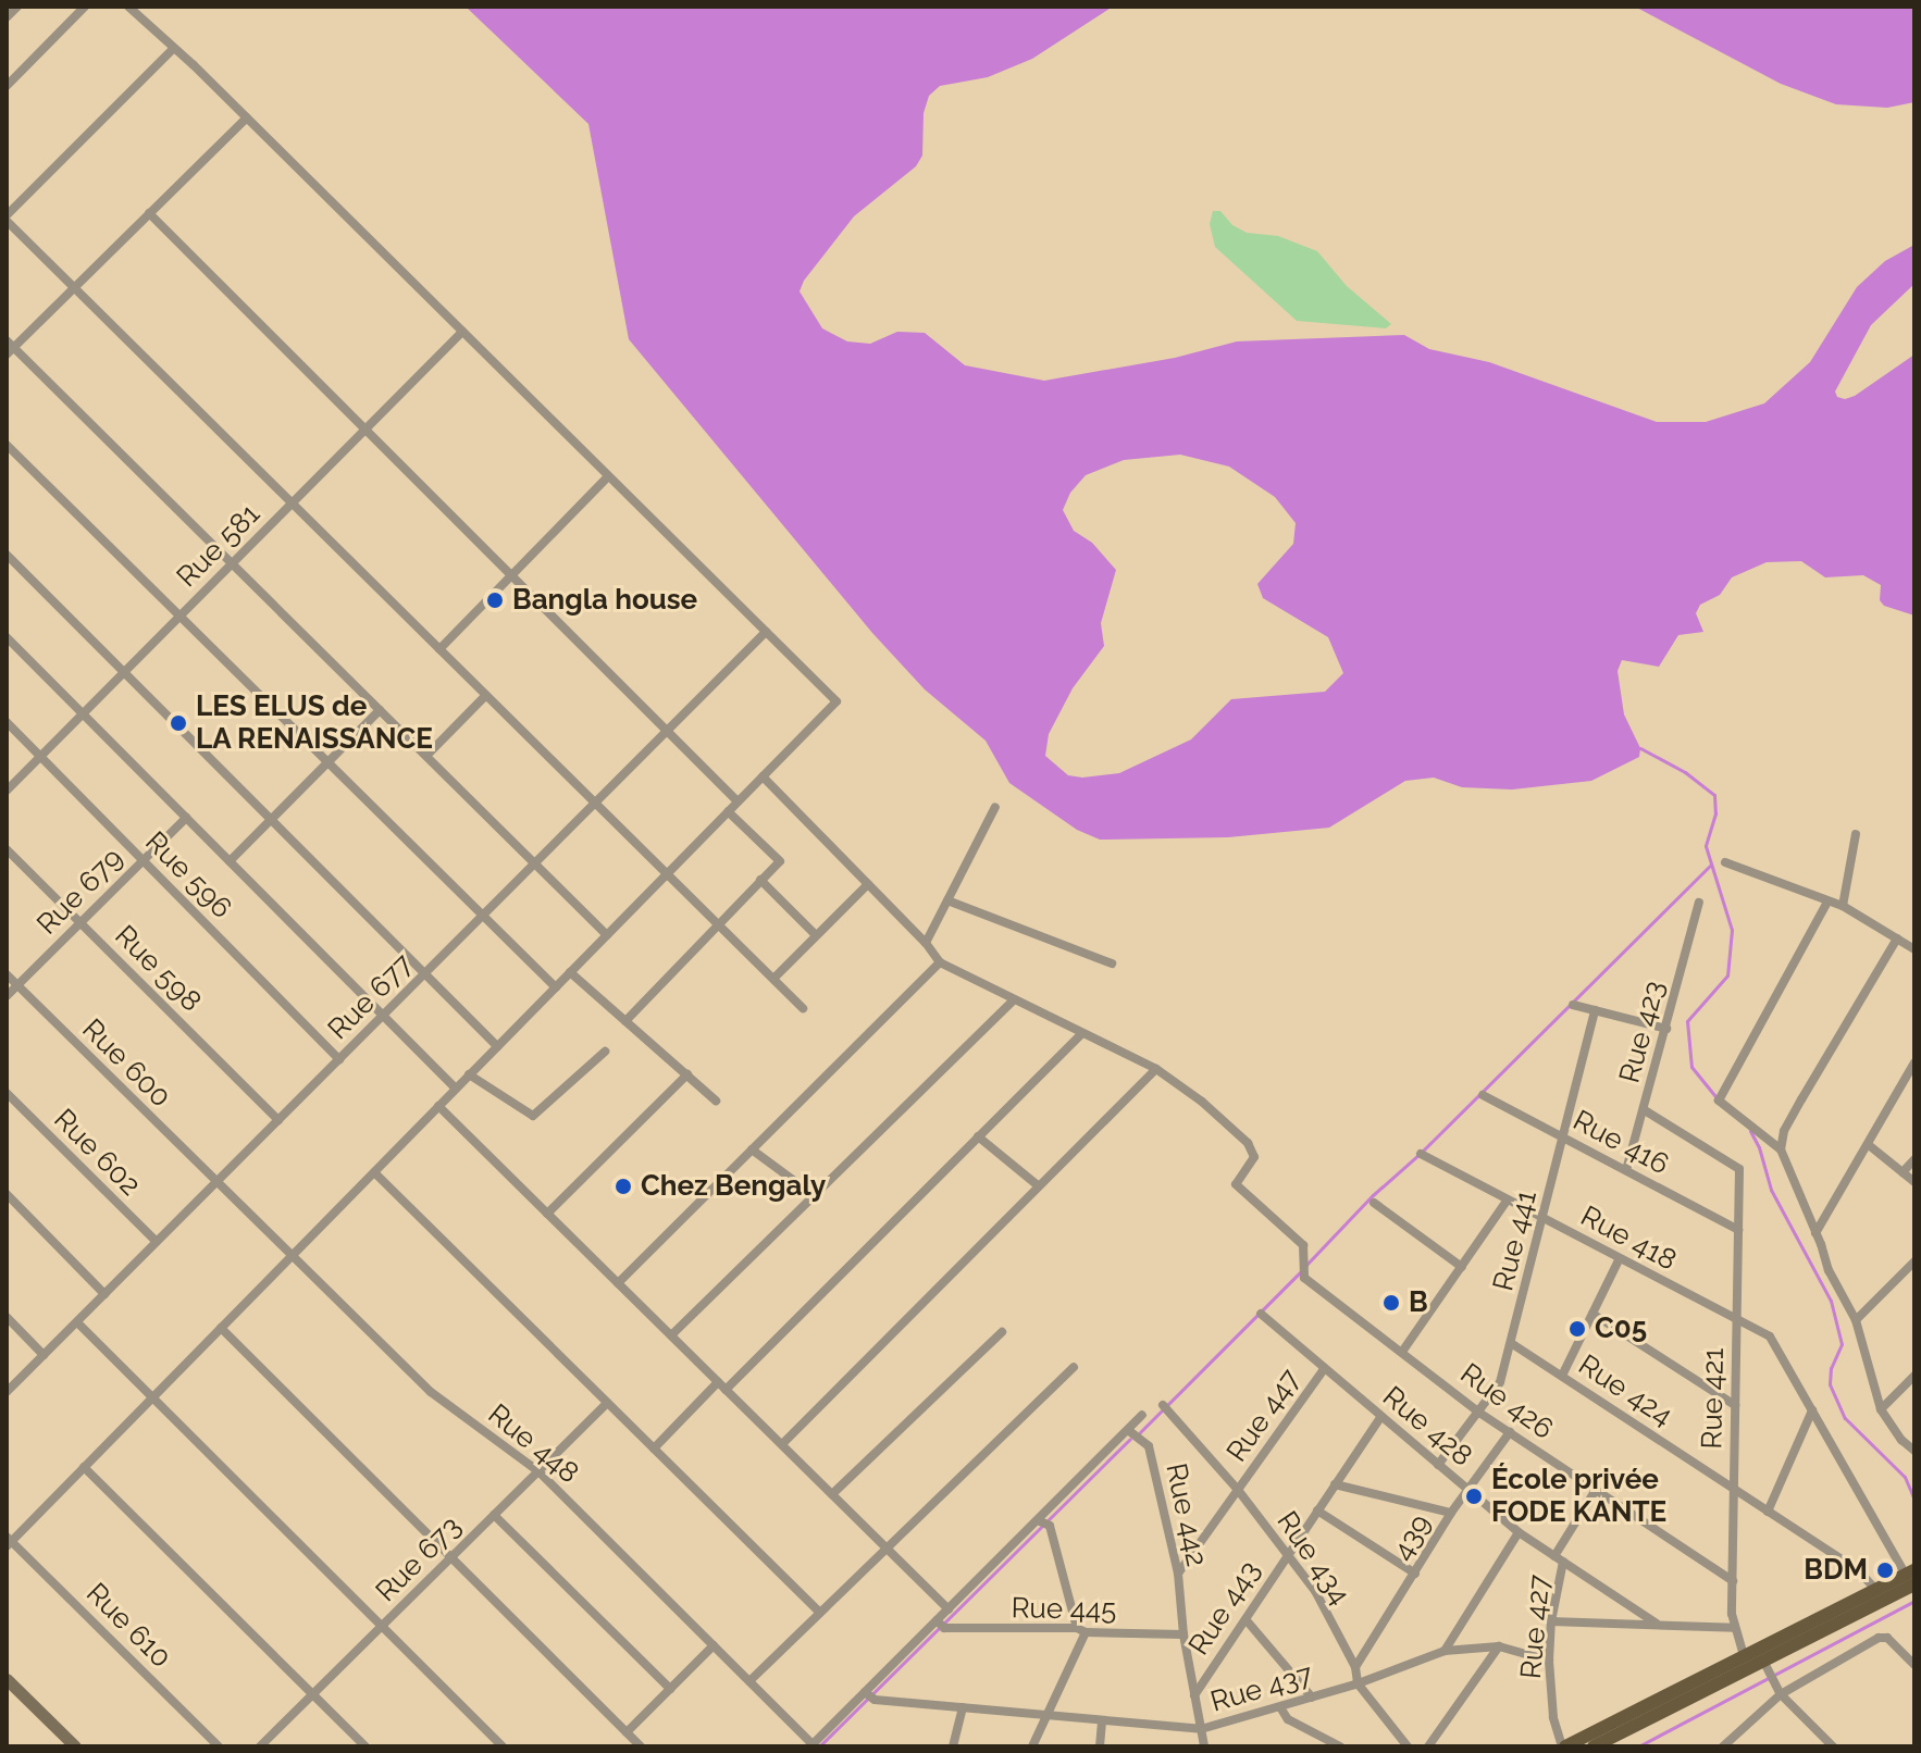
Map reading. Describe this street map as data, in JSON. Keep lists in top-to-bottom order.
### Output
{
  "streets": {
    "street": [
      "Rue 581",
      "Rue 596",
      "Rue 679",
      "Rue 598",
      "Rue 677",
      "Rue 423",
      "Rue 600",
      "Rue 416",
      "Rue 602",
      "Rue 418",
      "Rue 441",
      "Rue 424",
      "Rue 421",
      "Rue 426",
      "Rue 447",
      "Rue 428",
      "Rue 448",
      "Rue 442",
      "439",
      "Rue 434",
      "Rue 673",
      "Rue 443",
      "Rue 445",
      "Rue 610",
      "Rue 427",
      "Rue 437"
    ]
  },
  "crossings": [
    ["Rue 581", "Rue 596"],
    ["Rue 596", "Rue 679"],
    ["Rue 596", "Rue 677"],
    ["Rue 679", "Rue 598"],
    ["Rue 679", "Rue 600"],
    ["Rue 598", "Rue 677"],
    ["Rue 677", "Rue 600"],
    ["Rue 677", "Rue 602"],
    ["Rue 677", "Rue 448"],
    ["Rue 423", "Rue 416"],
    ["Rue 423", "Rue 421"],
    ["Rue 600", "Rue 448"],
    ["Rue 416", "Rue 441"],
    ["Rue 416", "Rue 421"],
    ["Rue 418", "Rue 441"],
    ["Rue 418", "Rue 421"],
    ["Rue 441", "Rue 424"],
    ["Rue 441", "Rue 426"],
    ["Rue 441", "Rue 428"],
    ["Rue 424", "Rue 421"],
    ["Rue 421", "Rue 426"],
    ["Rue 426", "439"],
    ["Rue 426", "Rue 427"],
    ["Rue 447", "Rue 428"],
    ["Rue 447", "Rue 442"],
    ["Rue 447", "Rue 434"],
    ["Rue 428", "439"],
    ["Rue 428", "Rue 443"],
    ["Rue 428", "Rue 427"],
    ["Rue 448", "Rue 673"],
    ["Rue 442", "Rue 443"],
    ["Rue 442", "Rue 445"],
    ["Rue 442", "Rue 437"],
    ["439", "Rue 434"],
    ["Rue 434", "Rue 443"],
    ["Rue 434", "Rue 437"],
    ["Rue 427", "Rue 437"]
  ],
  "places": [
    "Bangla house",
    "LES ELUS de LA RENAISSANCE",
    "Chez Bengaly",
    "B",
    "C05",
    "École privée FODE KANTE",
    "BDM"
  ]
}
